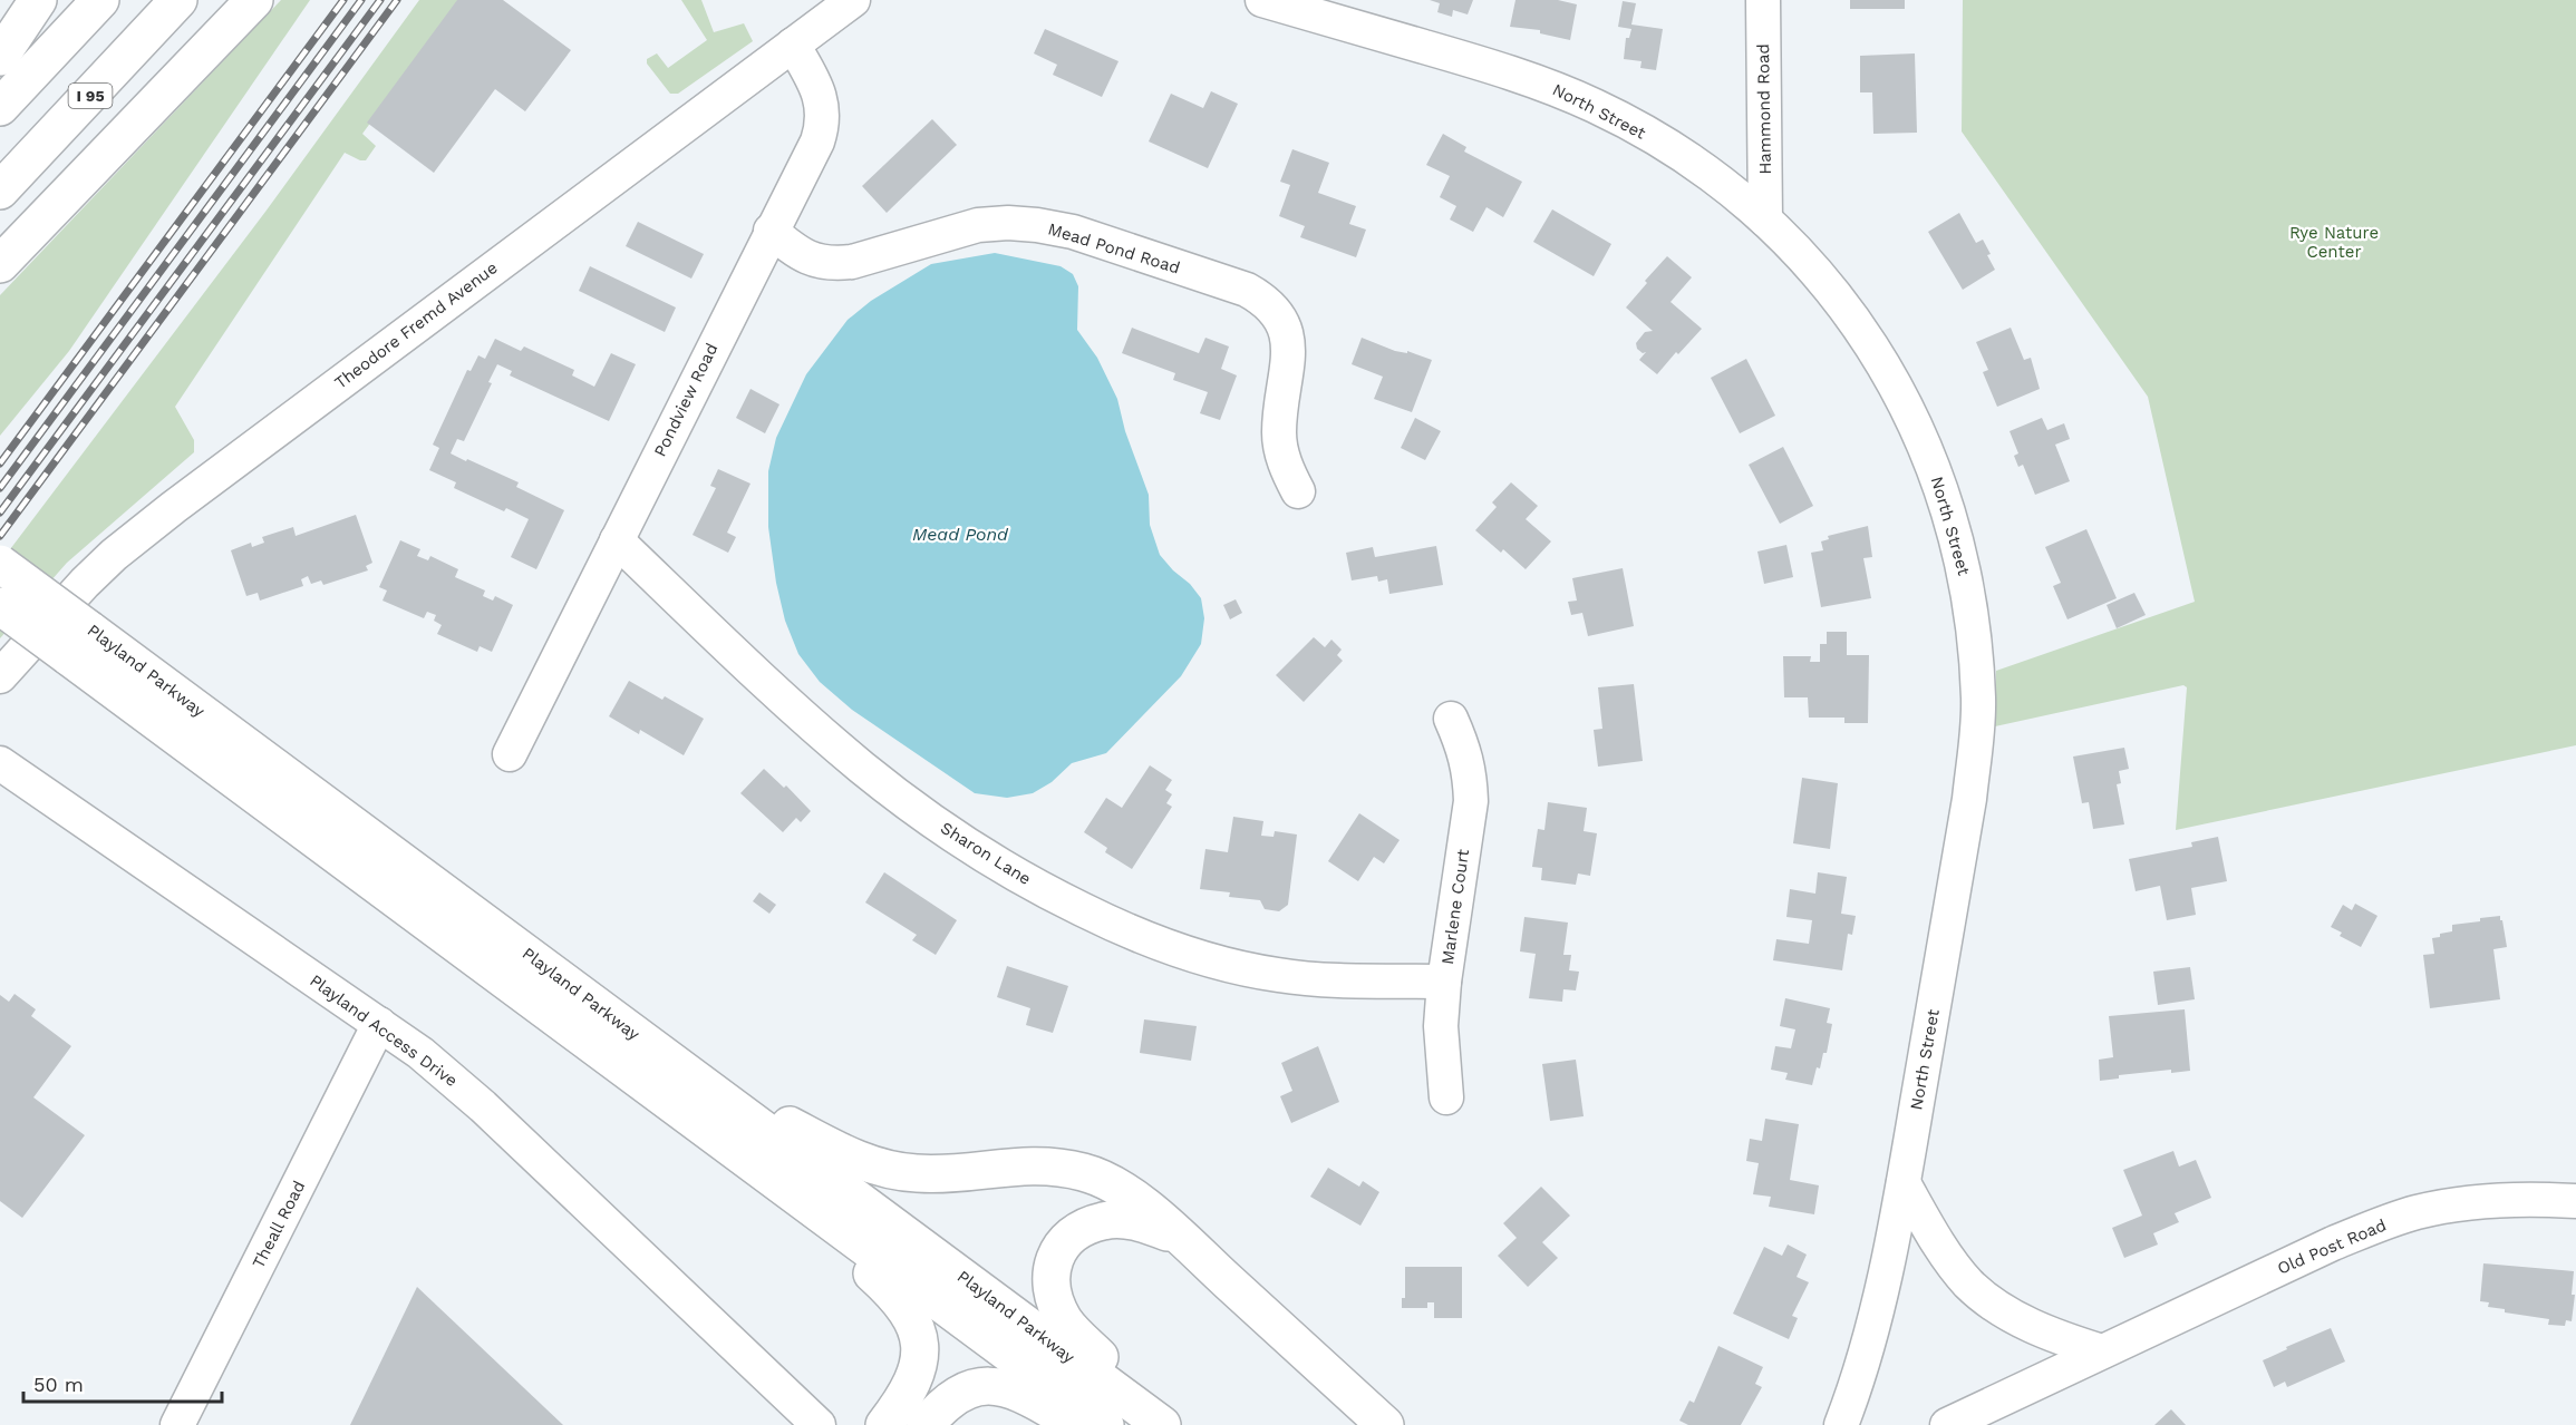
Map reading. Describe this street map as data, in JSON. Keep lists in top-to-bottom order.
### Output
{
  "streets": {
    "main road": ["I 95", "Playland Parkway"],
    "street": [
      "Hammond Road",
      "North Street",
      "Mead Pond Road",
      "Theodore Fremd Avenue",
      "Pondview Road",
      "Sharon Lane",
      "Marlene Court",
      "Playland Access Drive",
      "Theall Road",
      "Old Post Road"
    ]
  },
  "crossings": [
    ["Hammond Road", "North Street"],
    ["Mead Pond Road", "Pondview Road"],
    ["Theodore Fremd Avenue", "Pondview Road"],
    ["Pondview Road", "Sharon Lane"],
    ["Sharon Lane", "Marlene Court"],
    ["Playland Access Drive", "Theall Road"]
  ],
  "water": ["Mead Pond"],
  "parks": ["Rye Nature Center"],
  "scale_bar": "50 m"
}
